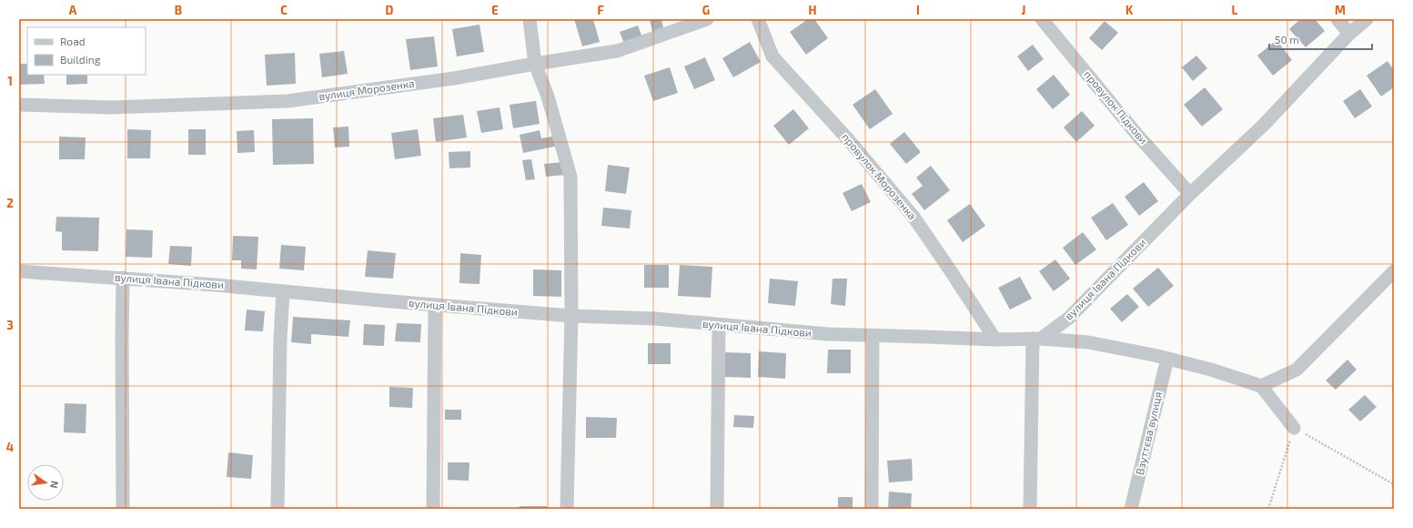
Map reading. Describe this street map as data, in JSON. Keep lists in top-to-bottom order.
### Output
{
  "streets": {
    "street": [
      "вулиця Морозенка",
      "провулок Підкови",
      "провулок Морозенка",
      "вулиця Івана Підкови",
      "Взуттєва вулиця"
    ]
  },
  "crossings": [
    ["провулок Підкови", "вулиця Івана Підкови"],
    ["провулок Морозенка", "вулиця Івана Підкови"]
  ],
  "legend": ["Road", "Building"],
  "scale_bar": "50 m",
  "north": "right",
  "grid": {
    "columns": [
      "A",
      "B",
      "C",
      "D",
      "E",
      "F",
      "G",
      "H",
      "I",
      "J",
      "K",
      "L",
      "M"
    ],
    "rows": [
      "1",
      "2",
      "3",
      "4"
    ]
  }
}
